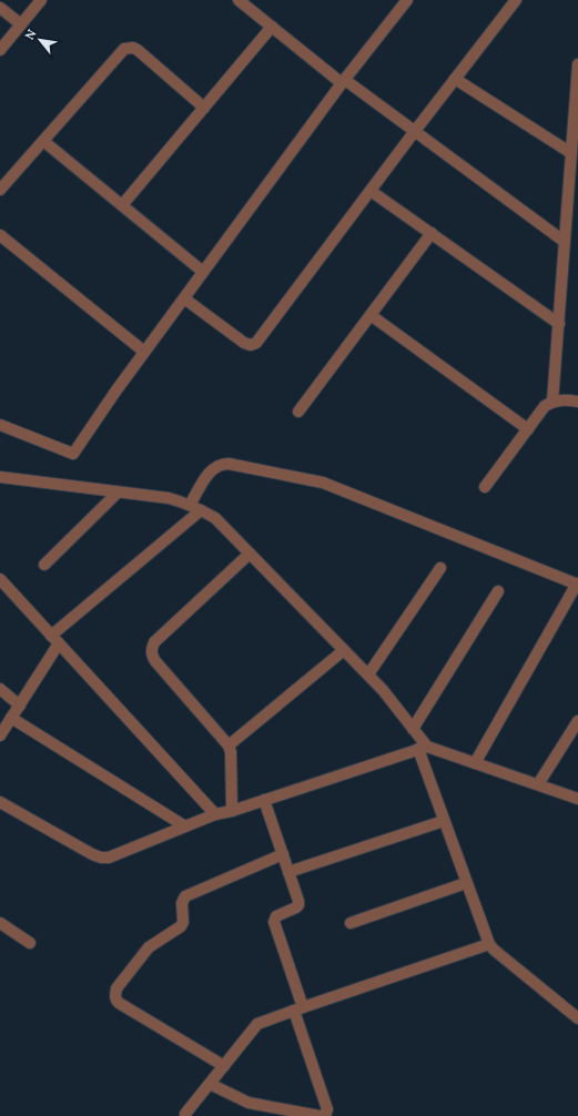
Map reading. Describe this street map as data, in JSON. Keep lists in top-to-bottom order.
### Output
{
  "north": "top left"
}
